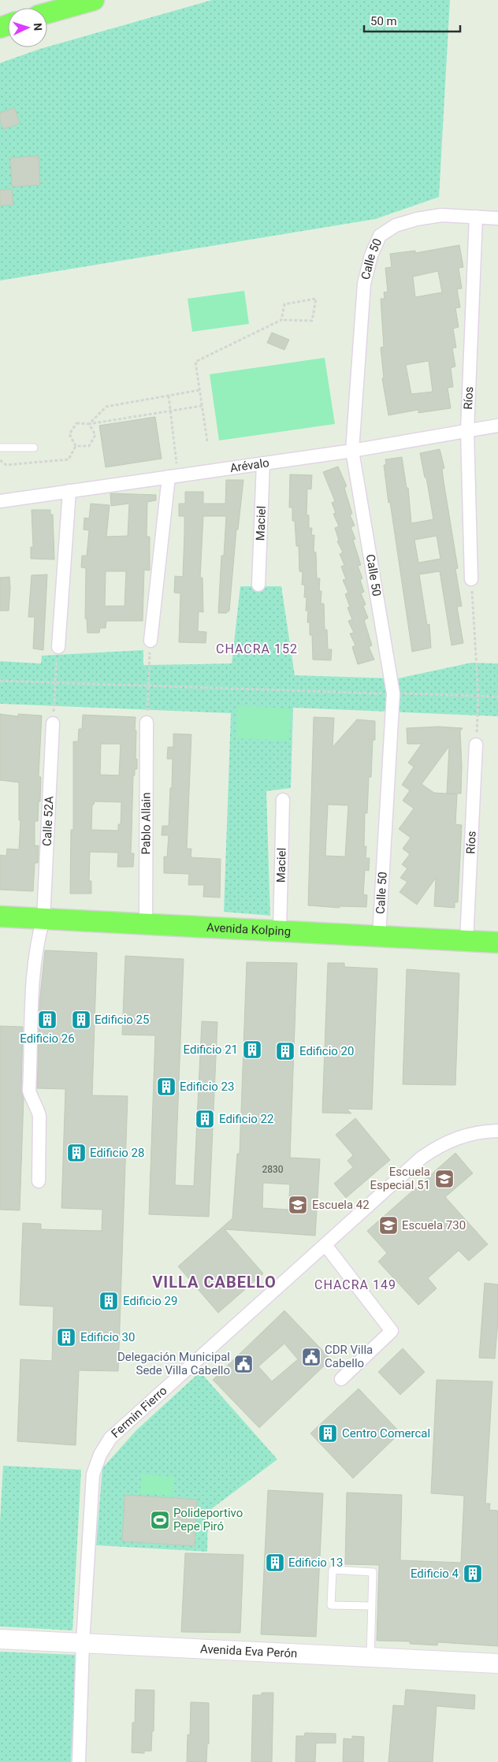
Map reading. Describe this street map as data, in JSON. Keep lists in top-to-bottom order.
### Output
{
  "streets": {
    "main road": ["Avenida Kolping", "Avenida Eva Perón"],
    "street": [
      "Calle 50",
      "Ríos",
      "Arévalo",
      "Maciel",
      "Calle 52A",
      "Pablo Allain",
      "Fermin Fierro"
    ]
  },
  "crossings": [
    ["Calle 50", "Ríos"],
    ["Calle 50", "Arévalo"],
    ["Calle 50", "Avenida Kolping"],
    ["Ríos", "Arévalo"],
    ["Ríos", "Avenida Kolping"],
    ["Arévalo", "Maciel"],
    ["Maciel", "Avenida Kolping"],
    ["Calle 52A", "Avenida Kolping"],
    ["Pablo Allain", "Avenida Kolping"],
    ["Fermin Fierro", "Avenida Eva Perón"]
  ],
  "districts": ["CHACRA 152", "VILLA CABELLO", "CHACRA 149"],
  "places": {
    "building": [
      "Edificio 26",
      "Edificio 25",
      "Edificio 21",
      "Edificio 20",
      "Edificio 23",
      "Edificio 22",
      "Edificio 28",
      "Edificio 29",
      "Edificio 30",
      "Centro Comercal",
      "Edificio 13",
      "Edificio 4"
    ],
    "school or university": ["Escuela Especial 51", "Escuela 42", "Escuela 730"],
    "public building": ["CDR Villa Cabello", "Delegación Municipal Sede Villa Cabello"],
    "sports": ["Polideportivo Pepe Piró"]
  },
  "house_numbers": ["2830"],
  "scale_bar": "50 m",
  "north": "right"
}
